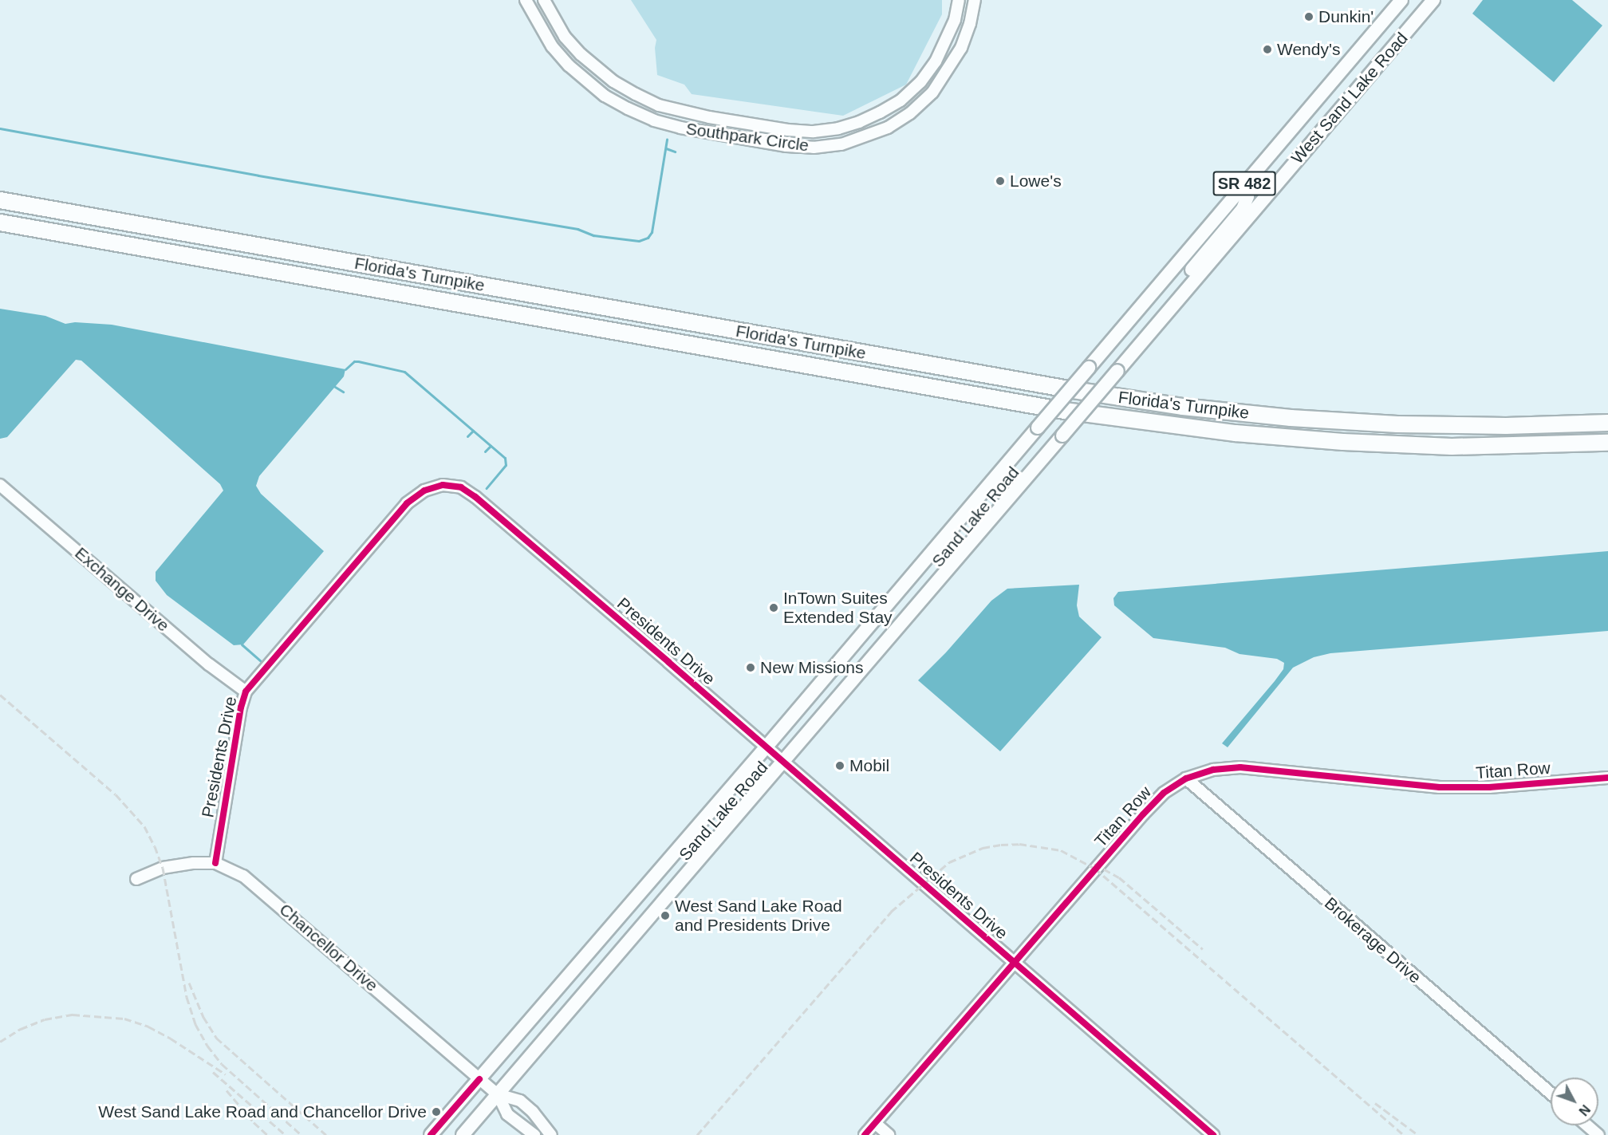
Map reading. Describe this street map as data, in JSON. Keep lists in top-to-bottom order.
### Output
{
  "streets": {
    "highway": ["Florida's Turnpike"],
    "main road": ["West Sand Lake Road", "SR 482", "Sand Lake Road"],
    "street": [
      "Southpark Circle",
      "Exchange Drive",
      "Presidents Drive",
      "Titan Row",
      "Brokerage Drive",
      "Chancellor Drive"
    ]
  },
  "crossings": [
    ["West Sand Lake Road", "Sand Lake Road"],
    ["Sand Lake Road", "Presidents Drive"],
    ["Sand Lake Road", "Chancellor Drive"],
    ["Exchange Drive", "Presidents Drive"],
    ["Presidents Drive", "Titan Row"],
    ["Presidents Drive", "Chancellor Drive"],
    ["Titan Row", "Brokerage Drive"]
  ],
  "places": [
    "Dunkin'",
    "Wendy's",
    "Lowe's",
    "InTown Suites Extended Stay",
    "New Missions",
    "Mobil",
    "West Sand Lake Road and Presidents Drive",
    "West Sand Lake Road and Chancellor Drive"
  ],
  "north": "bottom right"
}
